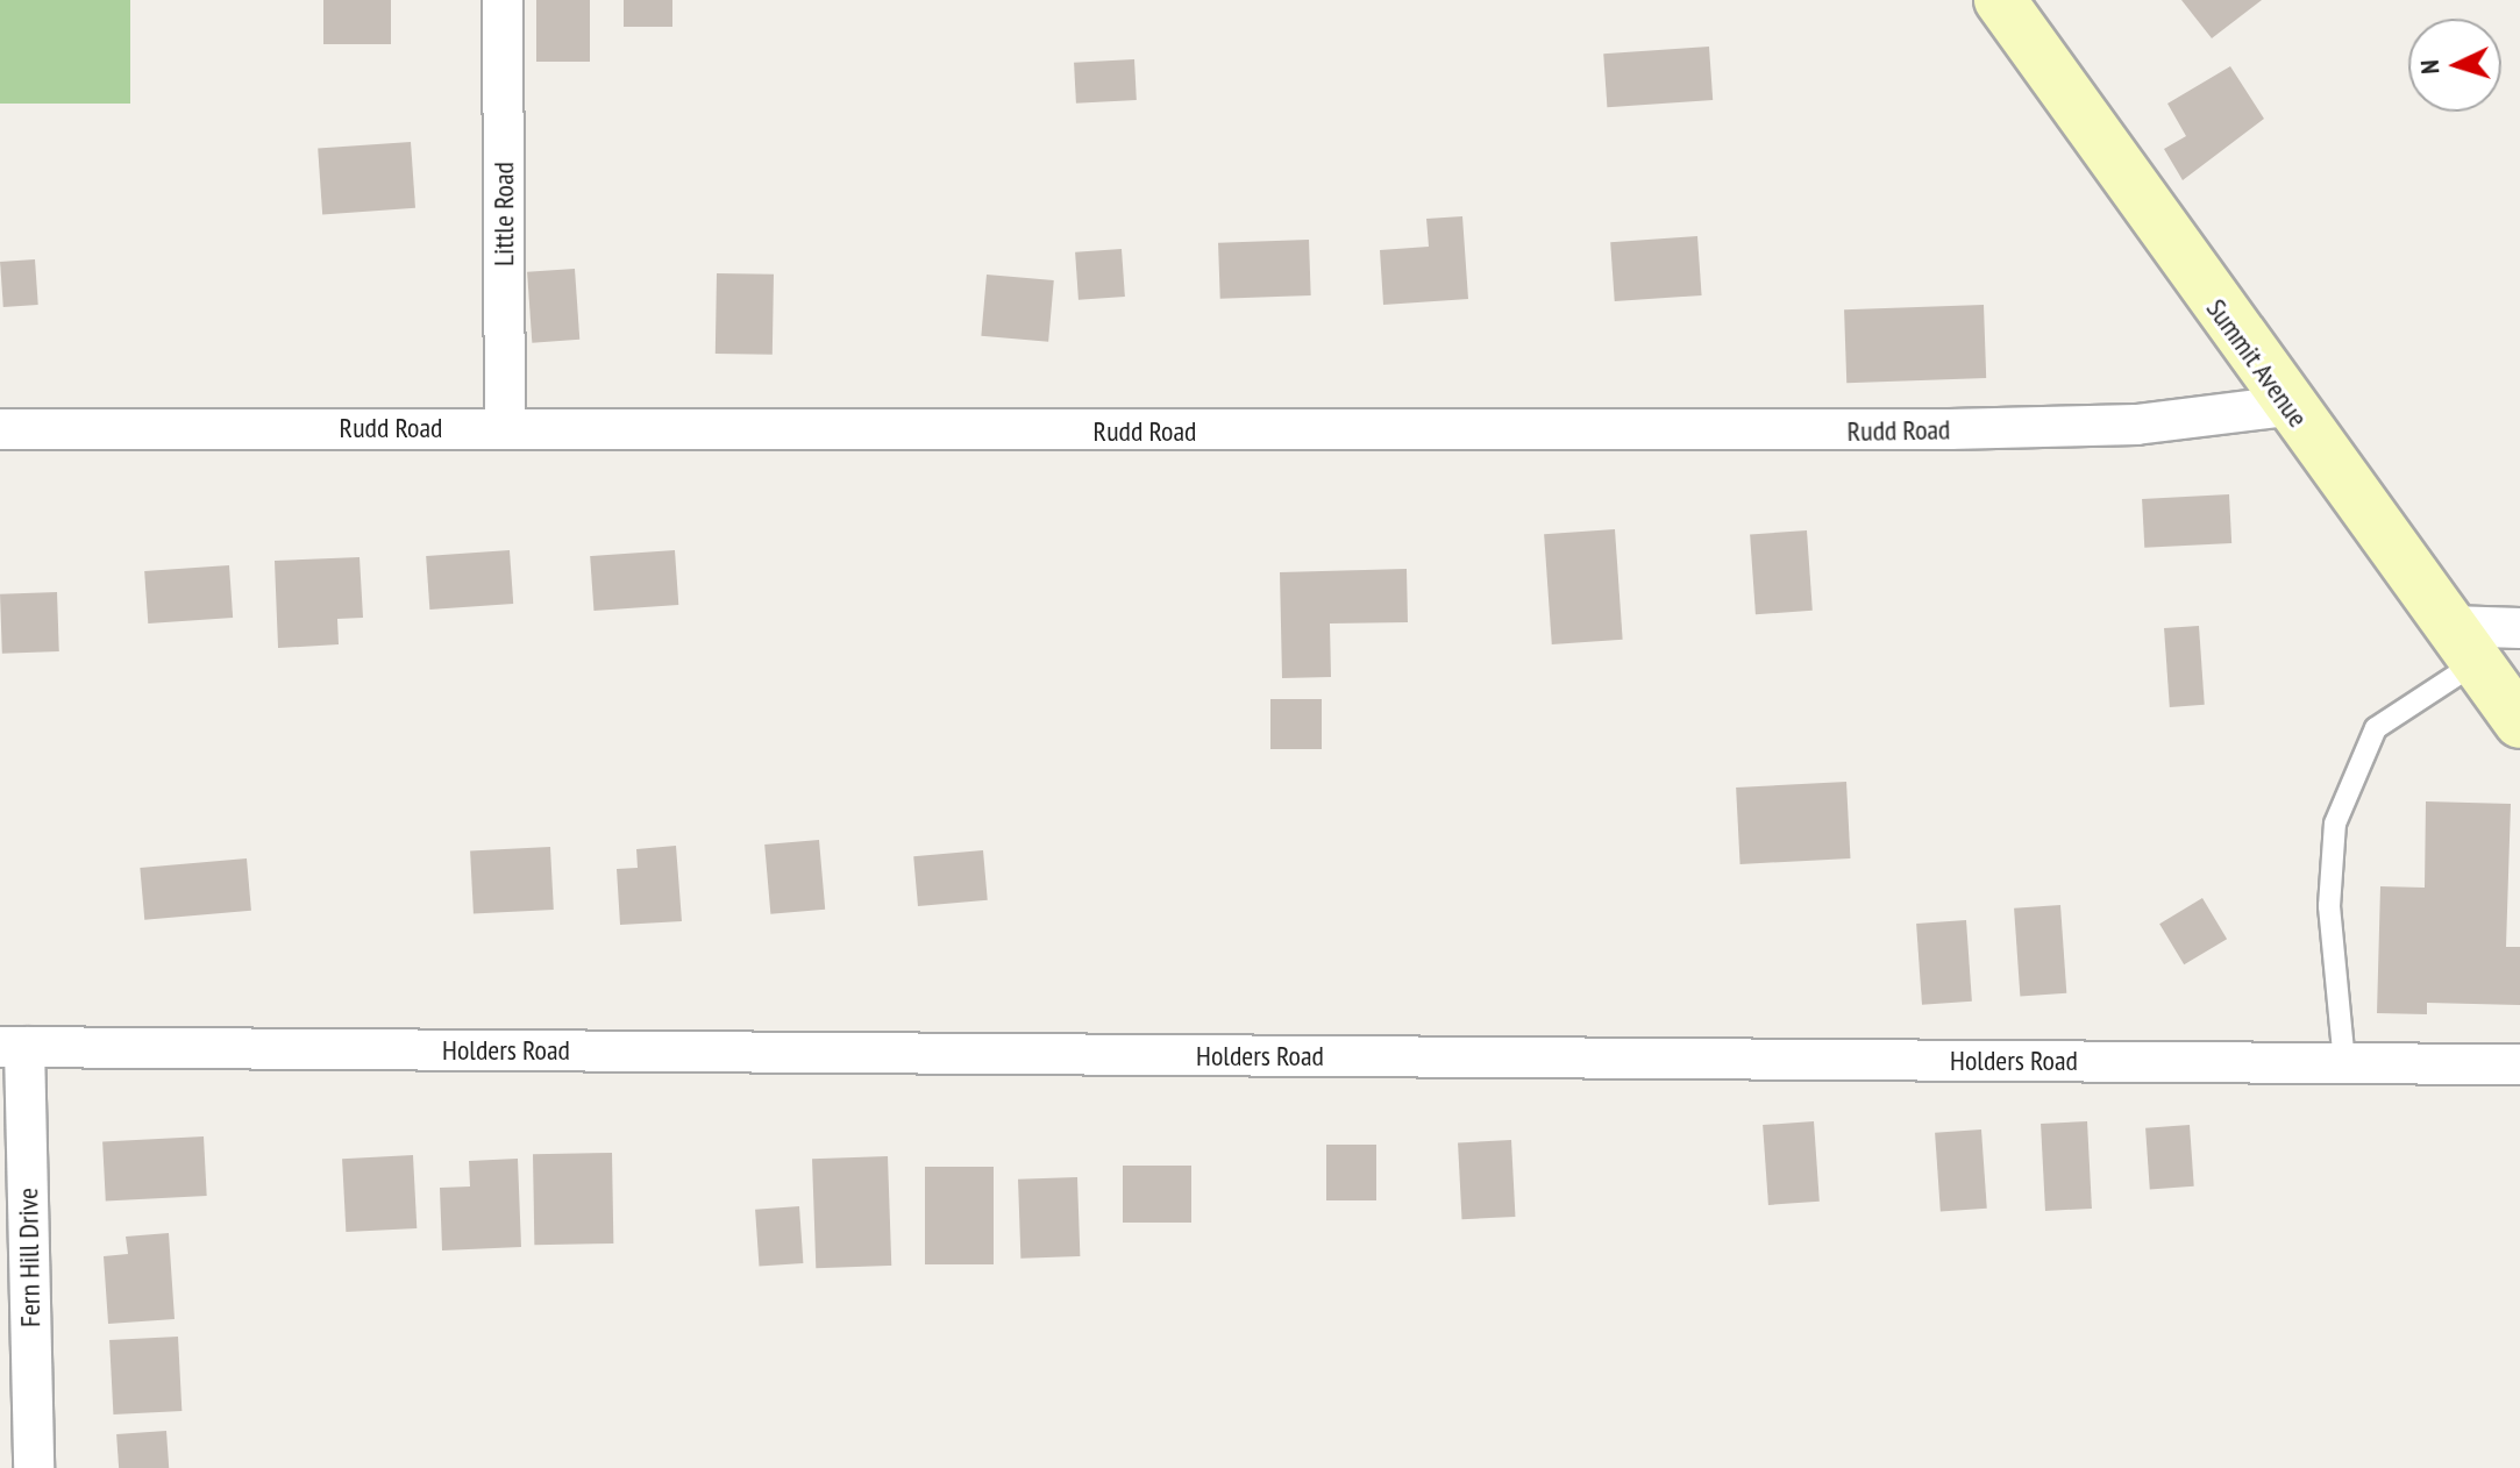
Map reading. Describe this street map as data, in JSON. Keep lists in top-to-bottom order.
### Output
{
  "streets": {
    "main road": ["Summit Avenue"],
    "street": [
      "Little Road",
      "Rudd Road",
      "Holders Road",
      "Fern Hill Drive"
    ]
  },
  "crossings": [
    ["Little Road", "Rudd Road"],
    ["Summit Avenue", "Rudd Road"],
    ["Holders Road", "Fern Hill Drive"]
  ],
  "north": "left"
}
